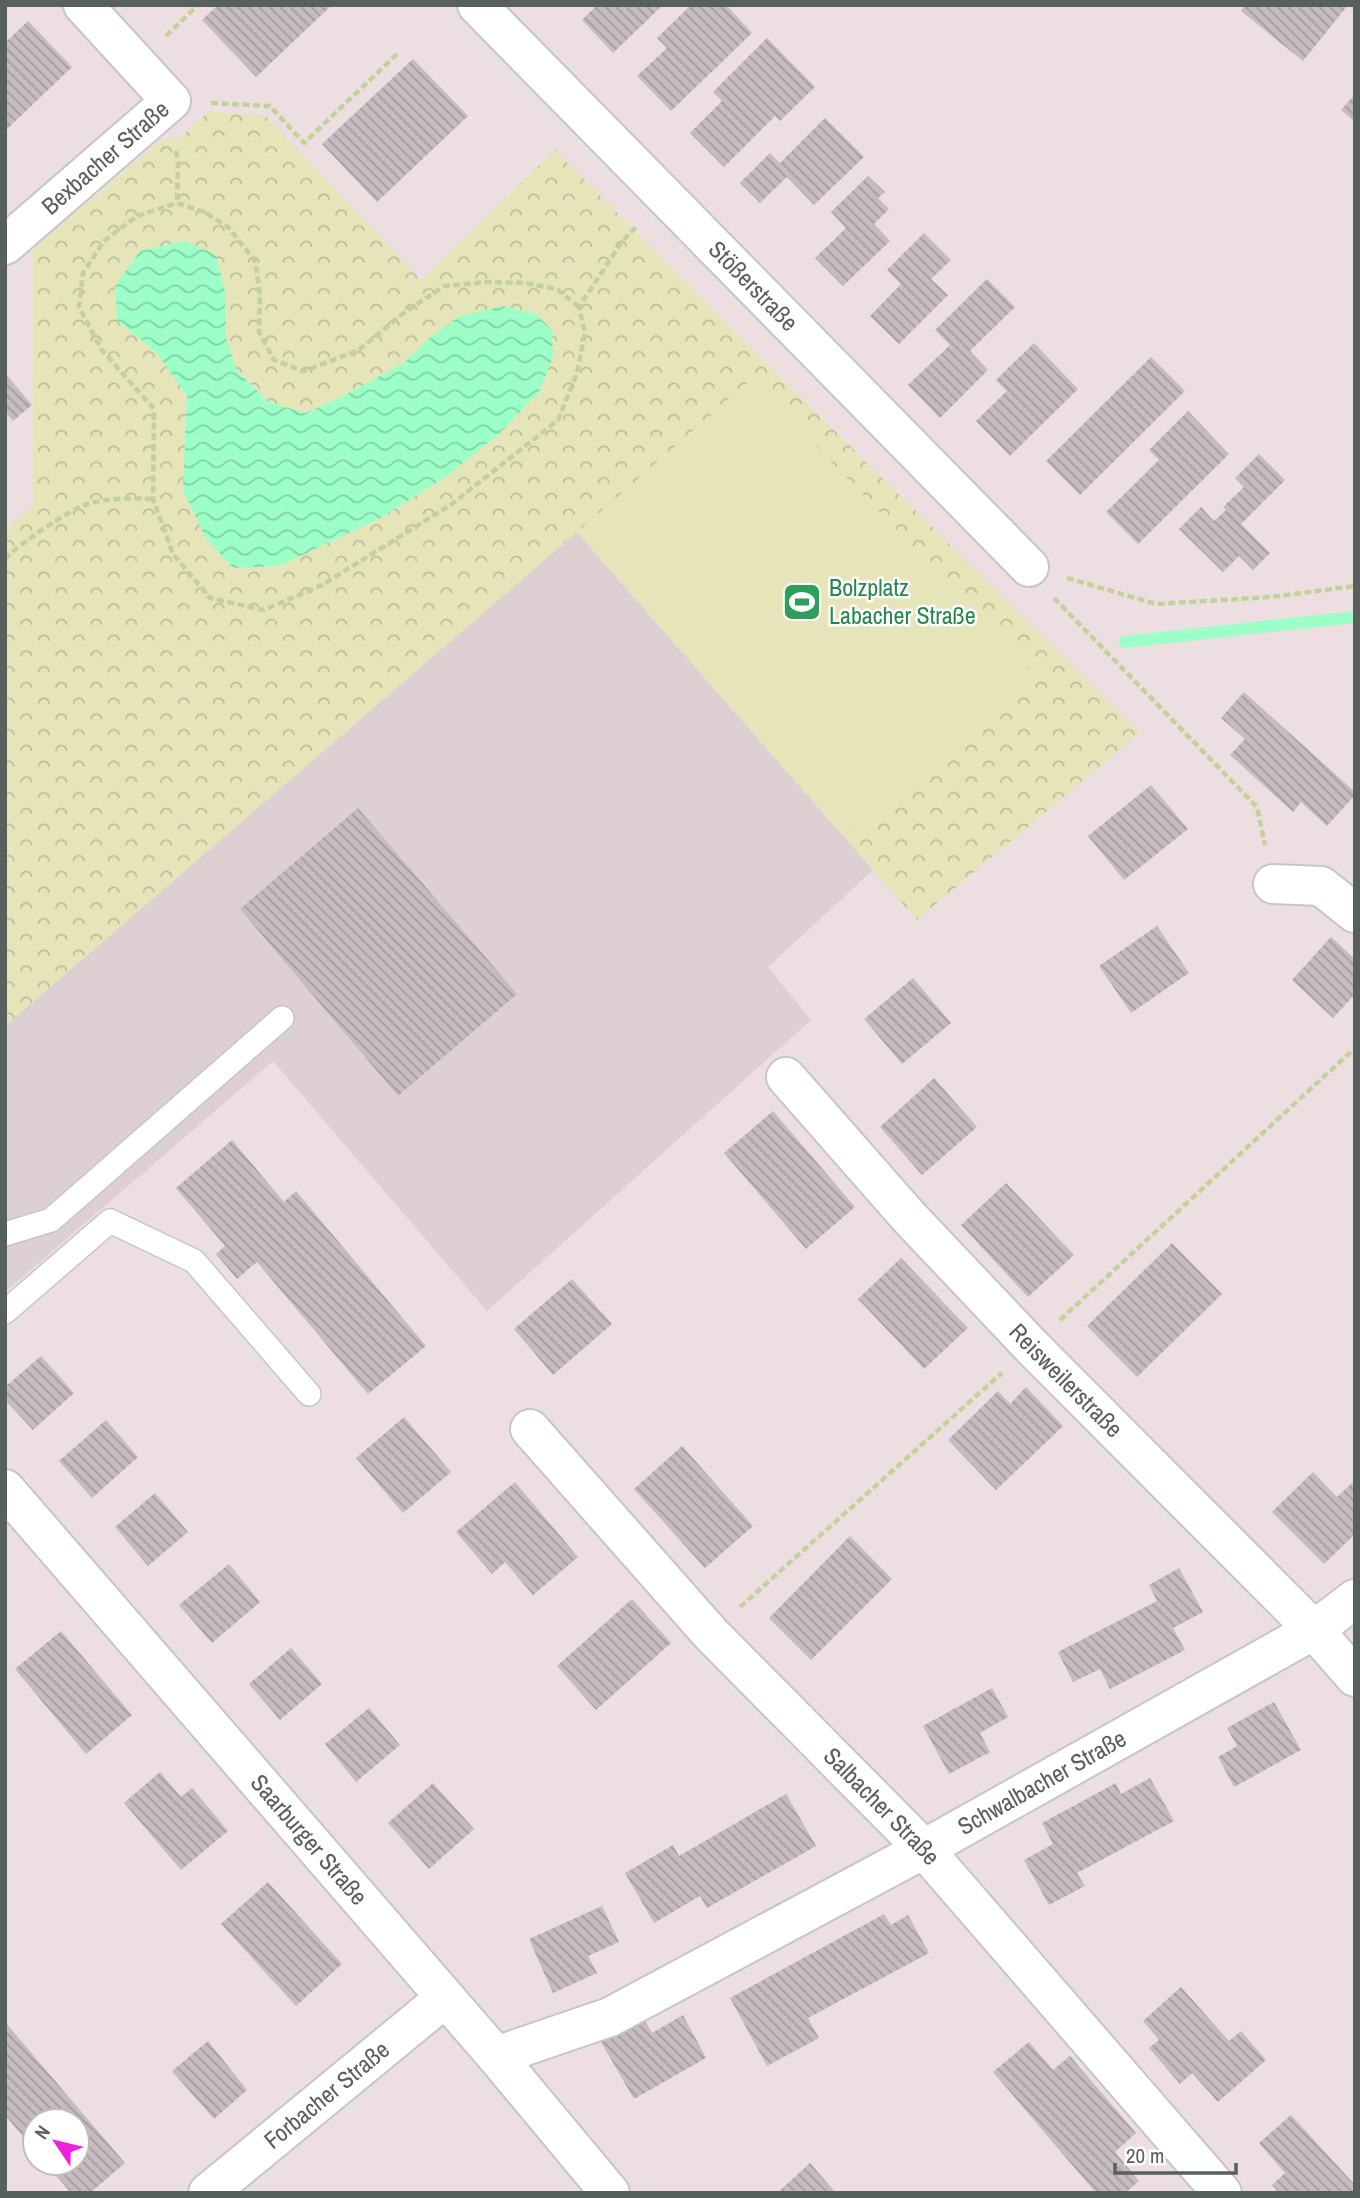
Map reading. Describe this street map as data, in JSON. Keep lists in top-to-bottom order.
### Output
{
  "streets": {
    "street": [
      "Bexbacher Straße",
      "Stößerstraße",
      "Reisweilerstraße",
      "Schwalbacher Straße",
      "Salbacher Straße",
      "Saarburger Straße",
      "Forbacher Straße"
    ]
  },
  "crossings": [
    ["Reisweilerstraße", "Schwalbacher Straße"],
    ["Schwalbacher Straße", "Salbacher Straße"],
    ["Schwalbacher Straße", "Saarburger Straße"],
    ["Saarburger Straße", "Forbacher Straße"]
  ],
  "places": {
    "sports": ["Bolzplatz Labacher Straße"]
  },
  "scale_bar": "20 m",
  "north": "top left"
}
